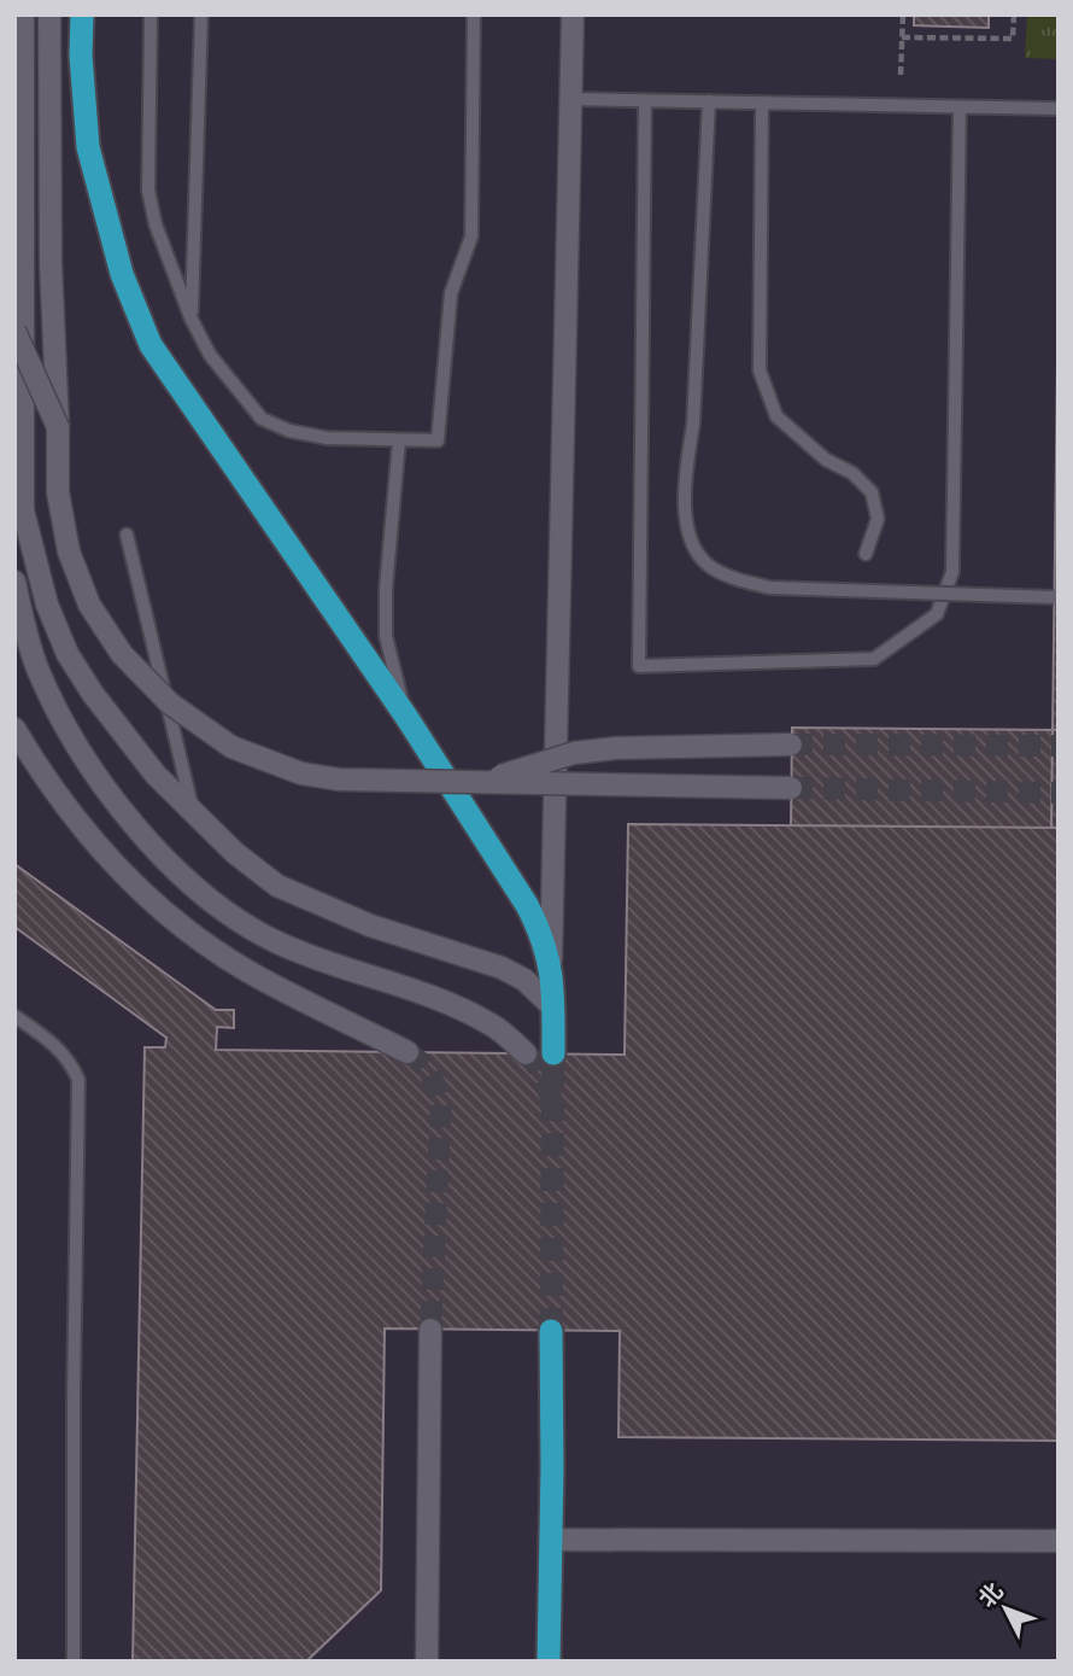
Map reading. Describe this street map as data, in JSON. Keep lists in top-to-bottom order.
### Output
{
  "north": "top left"
}
